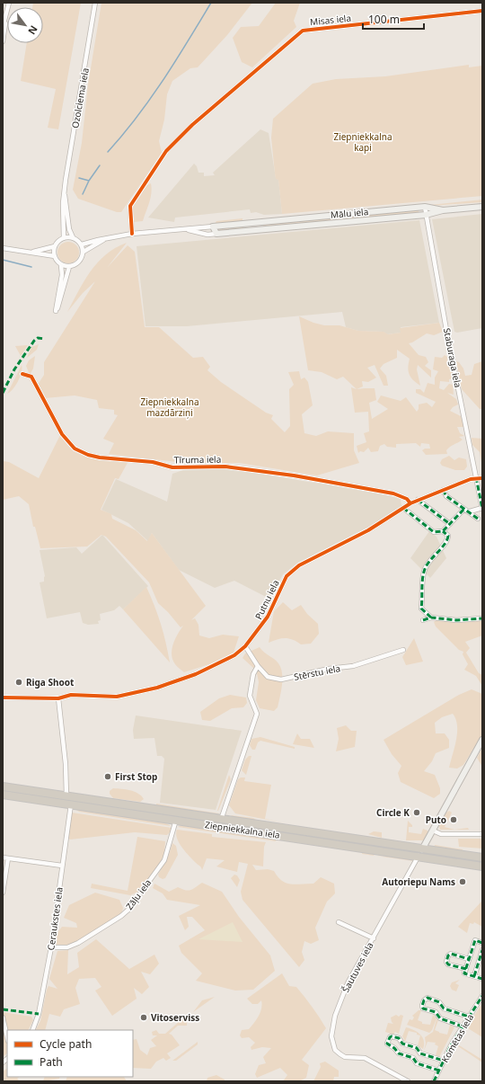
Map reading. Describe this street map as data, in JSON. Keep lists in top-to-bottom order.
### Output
{
  "streets": {
    "highway": ["Ziepniekkalna iela"],
    "street": [
      "Misas iela",
      "Ozolciema iela",
      "Mālu iela",
      "Staburaga iela",
      "Tīruma iela",
      "Putnu iela",
      "Stērstu iela",
      "Zāļu iela",
      "Ceraukstes iela",
      "Šautuves iela",
      "Komētas iela"
    ]
  },
  "crossings": [
    ["Misas iela", "Mālu iela"],
    ["Ozolciema iela", "Mālu iela"],
    ["Mālu iela", "Staburaga iela"],
    ["Staburaga iela", "Putnu iela"],
    ["Tīruma iela", "Putnu iela"],
    ["Putnu iela", "Stērstu iela"],
    ["Ziepniekkalna iela", "Zāļu iela"],
    ["Ziepniekkalna iela", "Ceraukstes iela"],
    ["Ziepniekkalna iela", "Šautuves iela"],
    ["Zāļu iela", "Ceraukstes iela"]
  ],
  "parks": ["Ziepniekkalna kapi", "Ziepniekkalna mazdārziņi"],
  "places": [
    "Riga Shoot",
    "First Stop",
    "Circle K",
    "Puto",
    "Autoriepu Nams",
    "Vitoserviss"
  ],
  "legend": ["Cycle path", "Path"],
  "scale_bar": "100 m",
  "north": "bottom right"
}
